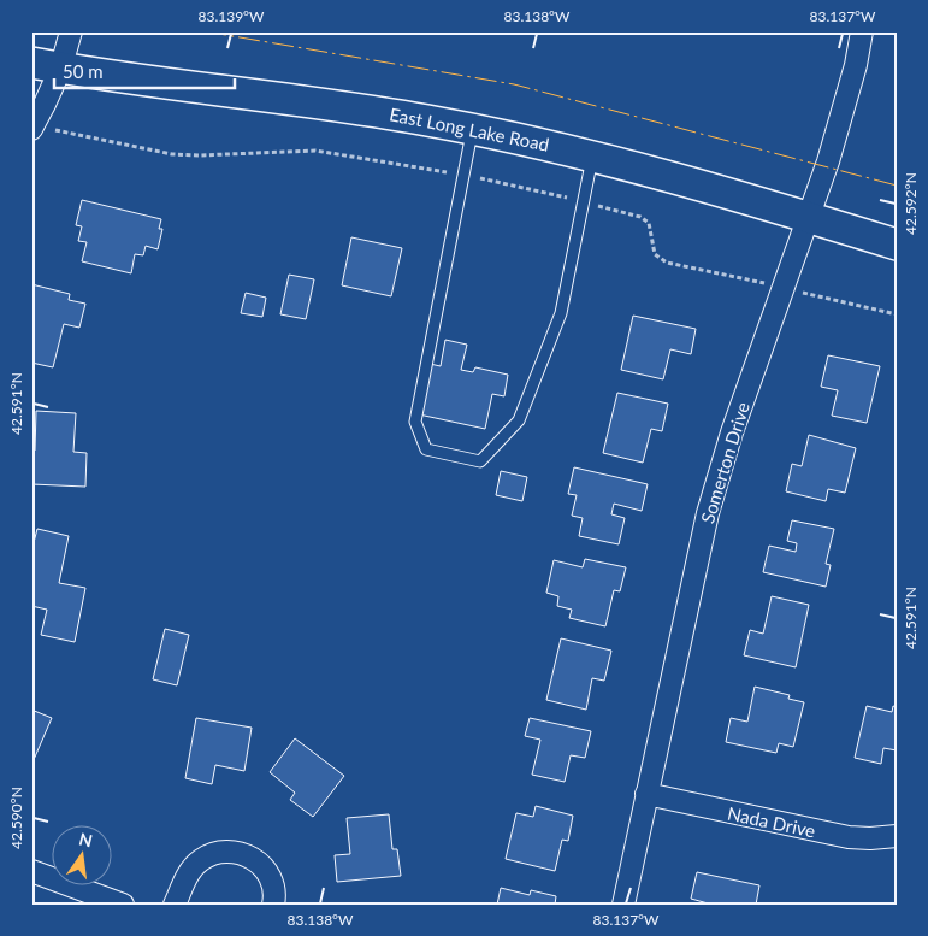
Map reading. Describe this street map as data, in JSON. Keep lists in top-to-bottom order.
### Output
{
  "streets": {
    "main road": ["East Long Lake Road"],
    "street": ["Somerton Drive", "Nada Drive"]
  },
  "crossings": [
    ["East Long Lake Road", "Somerton Drive"],
    ["Somerton Drive", "Nada Drive"]
  ],
  "scale_bar": "50 m",
  "north": "top",
  "coordinates": [
    "83.139°W",
    "83.138°W",
    "83.137°W",
    "42.592°N",
    "42.591°N",
    "42.590°N"
  ]
}
